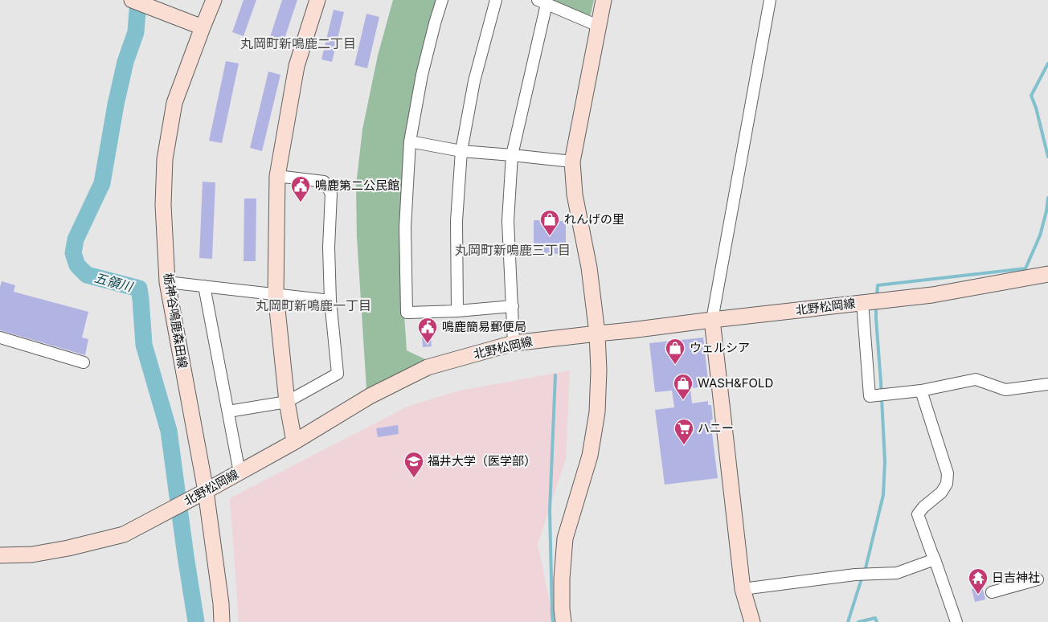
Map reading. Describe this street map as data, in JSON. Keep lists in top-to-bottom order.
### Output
{
  "streets": {
    "main road": ["北野松岡線", "栃神谷鳴鹿森田線"]
  },
  "crossings": [
    ["北野松岡線", "栃神谷鳴鹿森田線"]
  ],
  "districts": ["丸岡町新鳴鹿二丁目", "丸岡町新鳴鹿三丁目", "丸岡町新鳴鹿一丁目"],
  "water": ["五領川"],
  "places": {
    "public building": ["鳴鹿第二公民館", "鳴鹿簡易郵便局"],
    "shop": ["れんげの里", "ウェルシア", "WASH&FOLD"],
    "supermarket": ["ハニー"],
    "school or university": ["福井大学（医学部）"],
    "temple": ["日吉神社"]
  }
}
